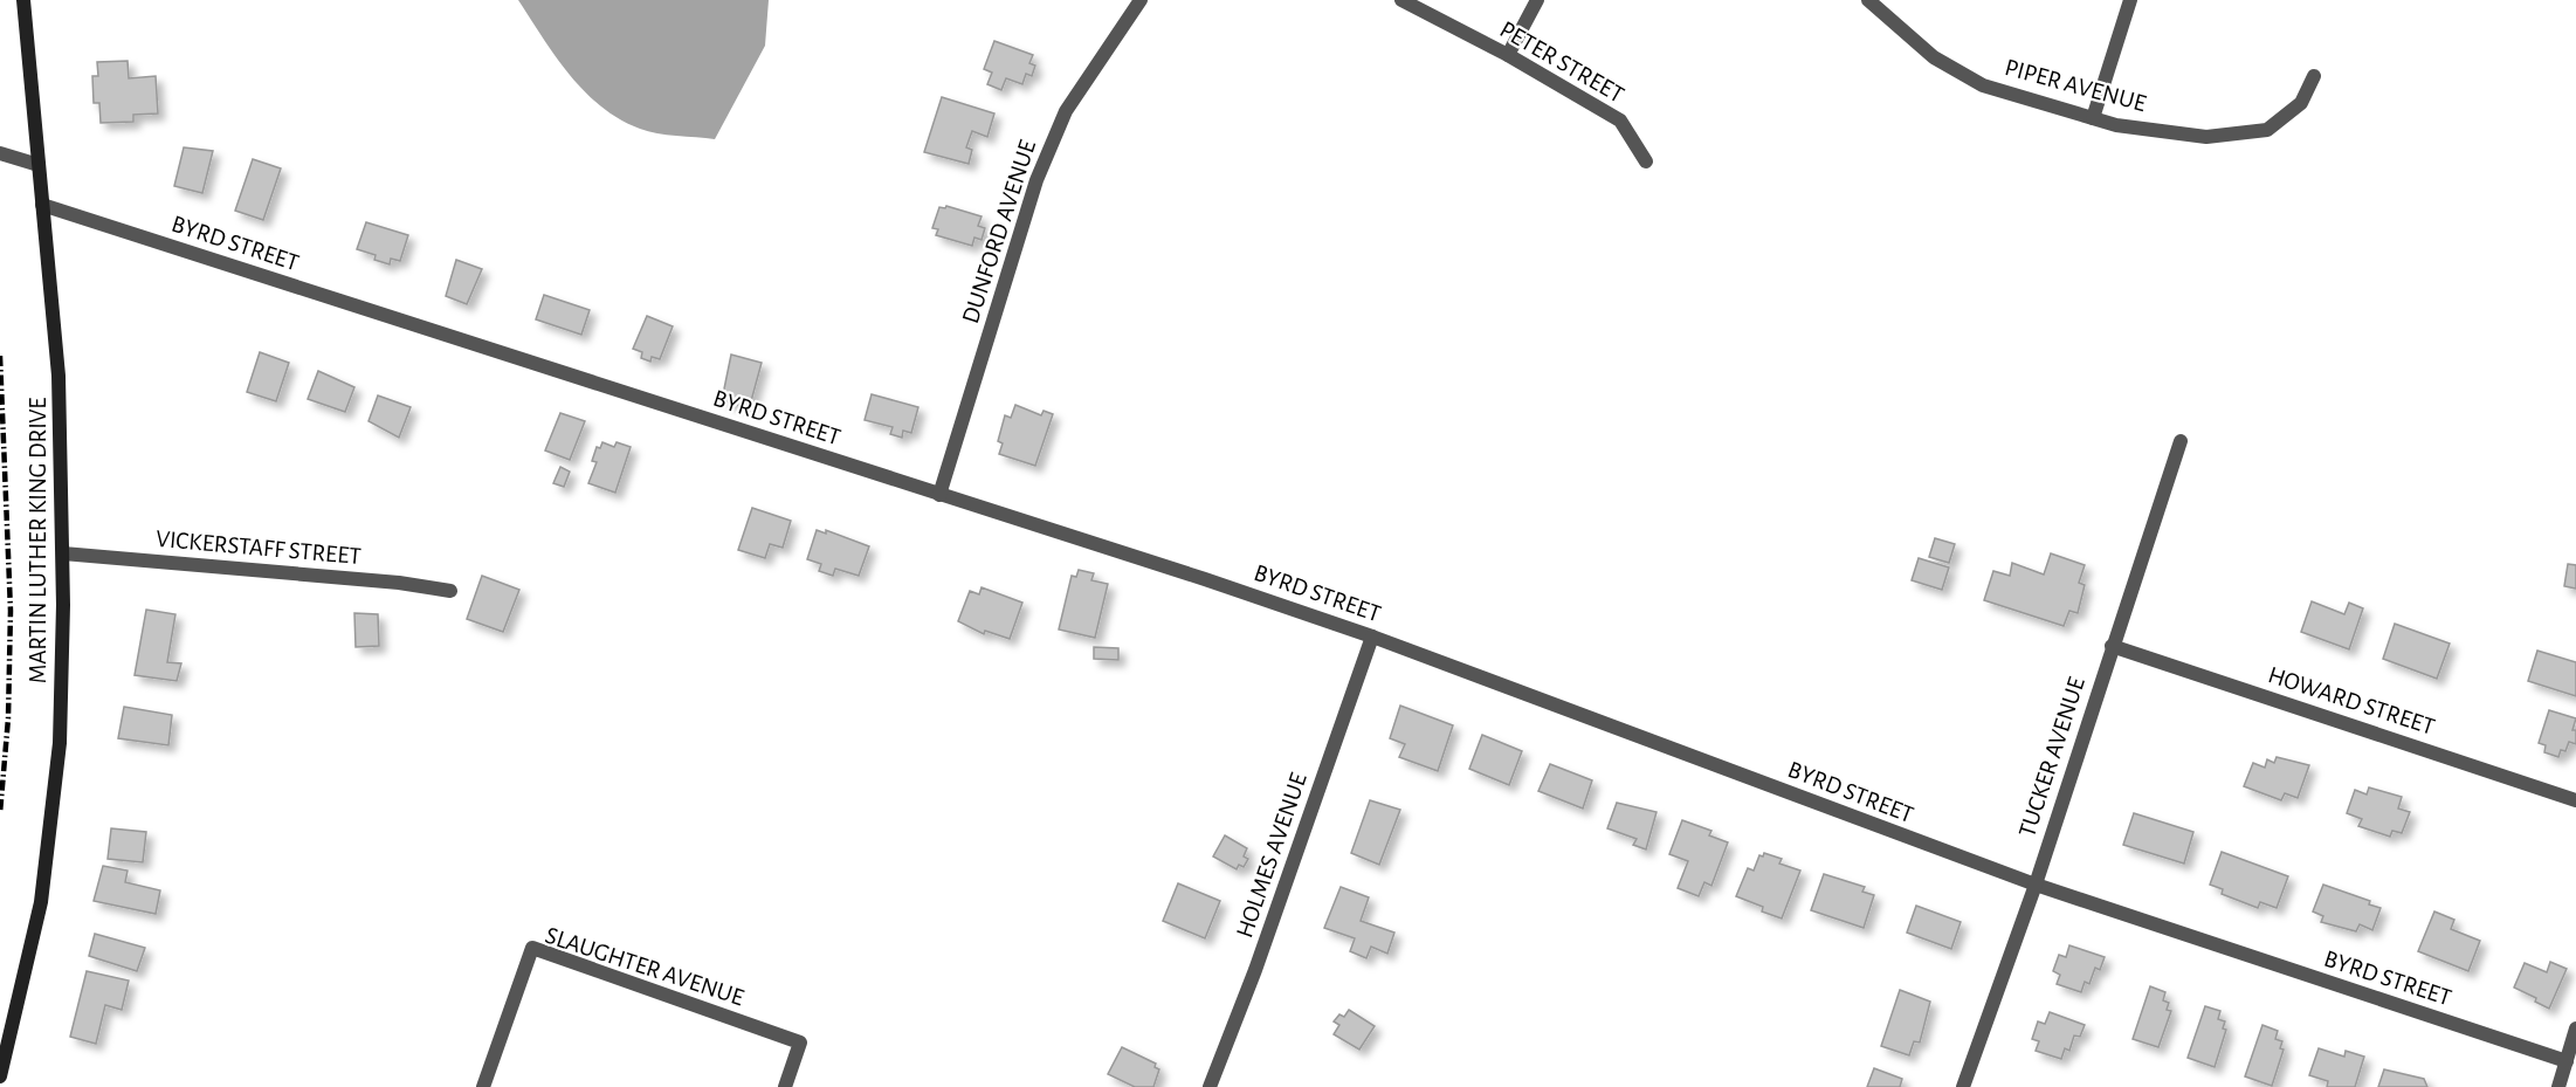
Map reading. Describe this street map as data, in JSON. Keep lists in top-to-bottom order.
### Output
{
  "streets": {
    "main road": ["MARTIN LUTHER KING DRIVE"],
    "street": [
      "PETER STREET",
      "PIPER AVENUE",
      "DUNFORD AVENUE",
      "BYRD STREET",
      "VICKERSTAFF STREET",
      "HOWARD STREET",
      "TUCKER AVENUE",
      "HOLMES AVENUE",
      "SLAUGHTER AVENUE"
    ]
  },
  "crossings": [
    ["DUNFORD AVENUE", "BYRD STREET"],
    ["BYRD STREET", "MARTIN LUTHER KING DRIVE"],
    ["BYRD STREET", "TUCKER AVENUE"],
    ["BYRD STREET", "HOLMES AVENUE"],
    ["MARTIN LUTHER KING DRIVE", "VICKERSTAFF STREET"],
    ["HOWARD STREET", "TUCKER AVENUE"]
  ]
}
